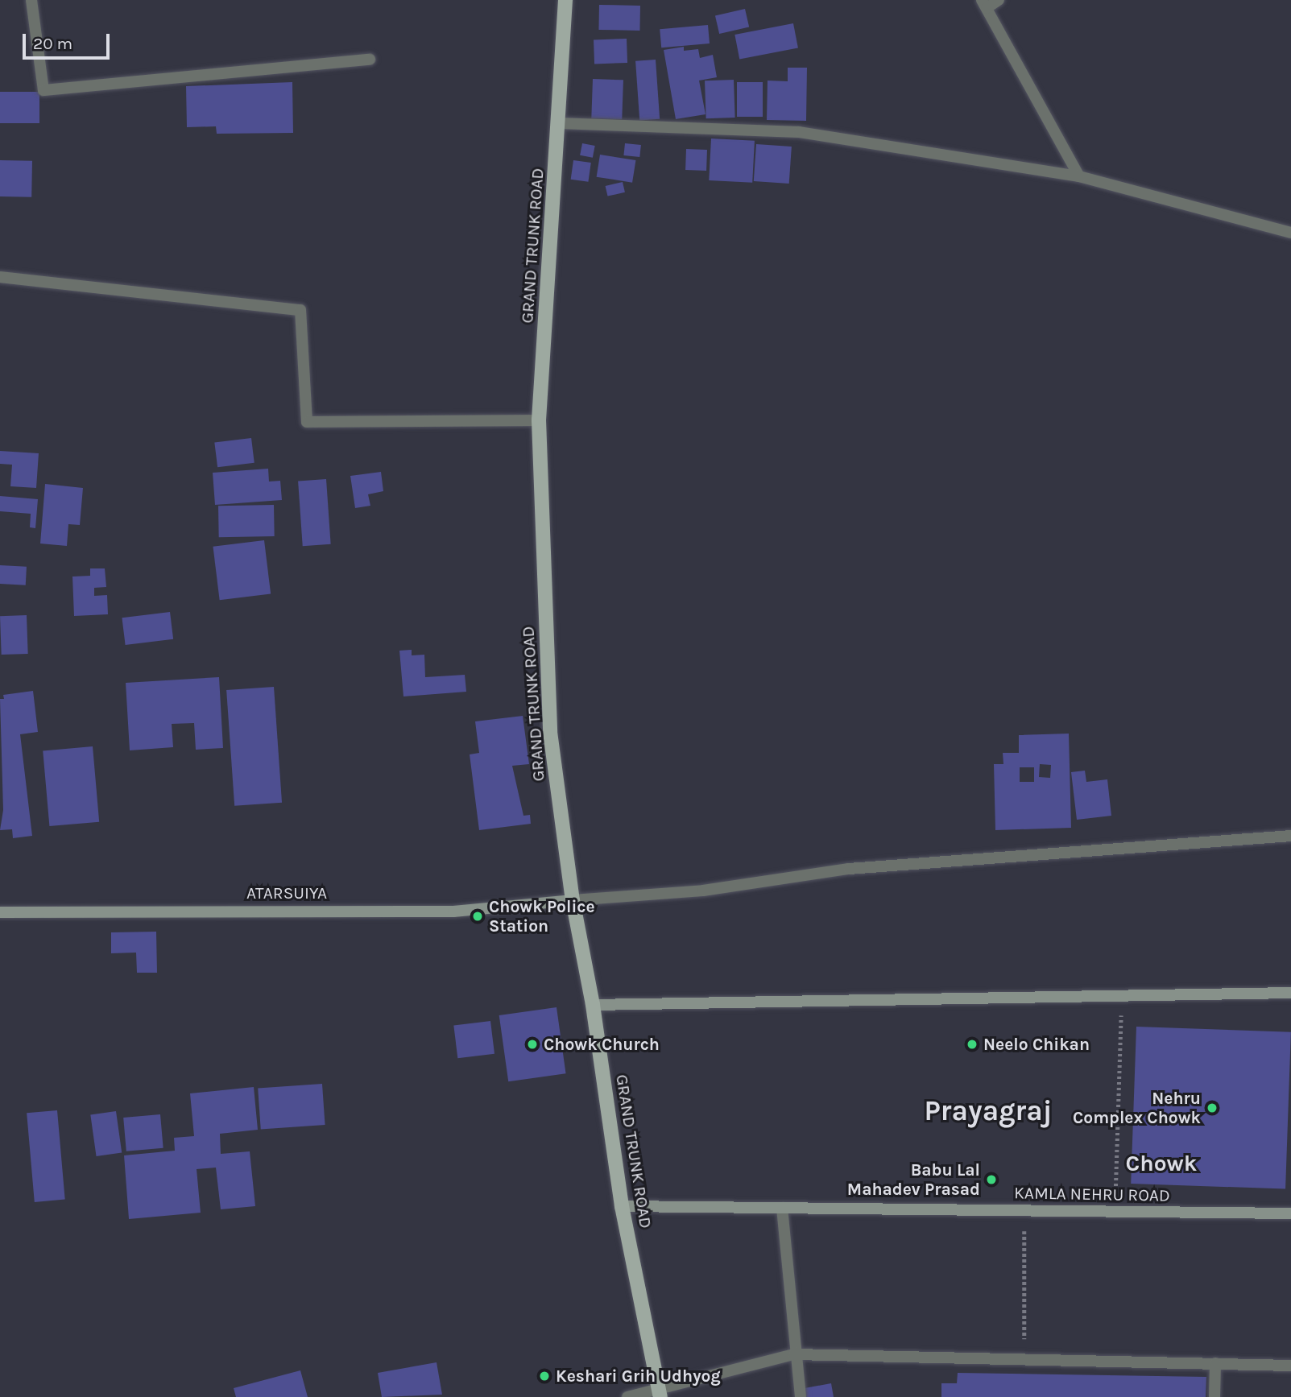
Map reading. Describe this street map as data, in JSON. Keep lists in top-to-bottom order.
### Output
{
  "streets": {
    "main road": ["GRAND TRUNK ROAD", "ATARSUIYA", "KAMLA NEHRU ROAD"]
  },
  "crossings": [
    ["GRAND TRUNK ROAD", "ATARSUIYA"],
    ["GRAND TRUNK ROAD", "KAMLA NEHRU ROAD"]
  ],
  "districts": ["Prayagraj", "Chowk"],
  "places": [
    "Chowk Police Station",
    "Chowk Church",
    "Neelo Chikan",
    "Nehru Complex Chowk",
    "Babu Lal Mahadev Prasad",
    "Keshari Grih Udhyog"
  ],
  "scale_bar": "20 m"
}
